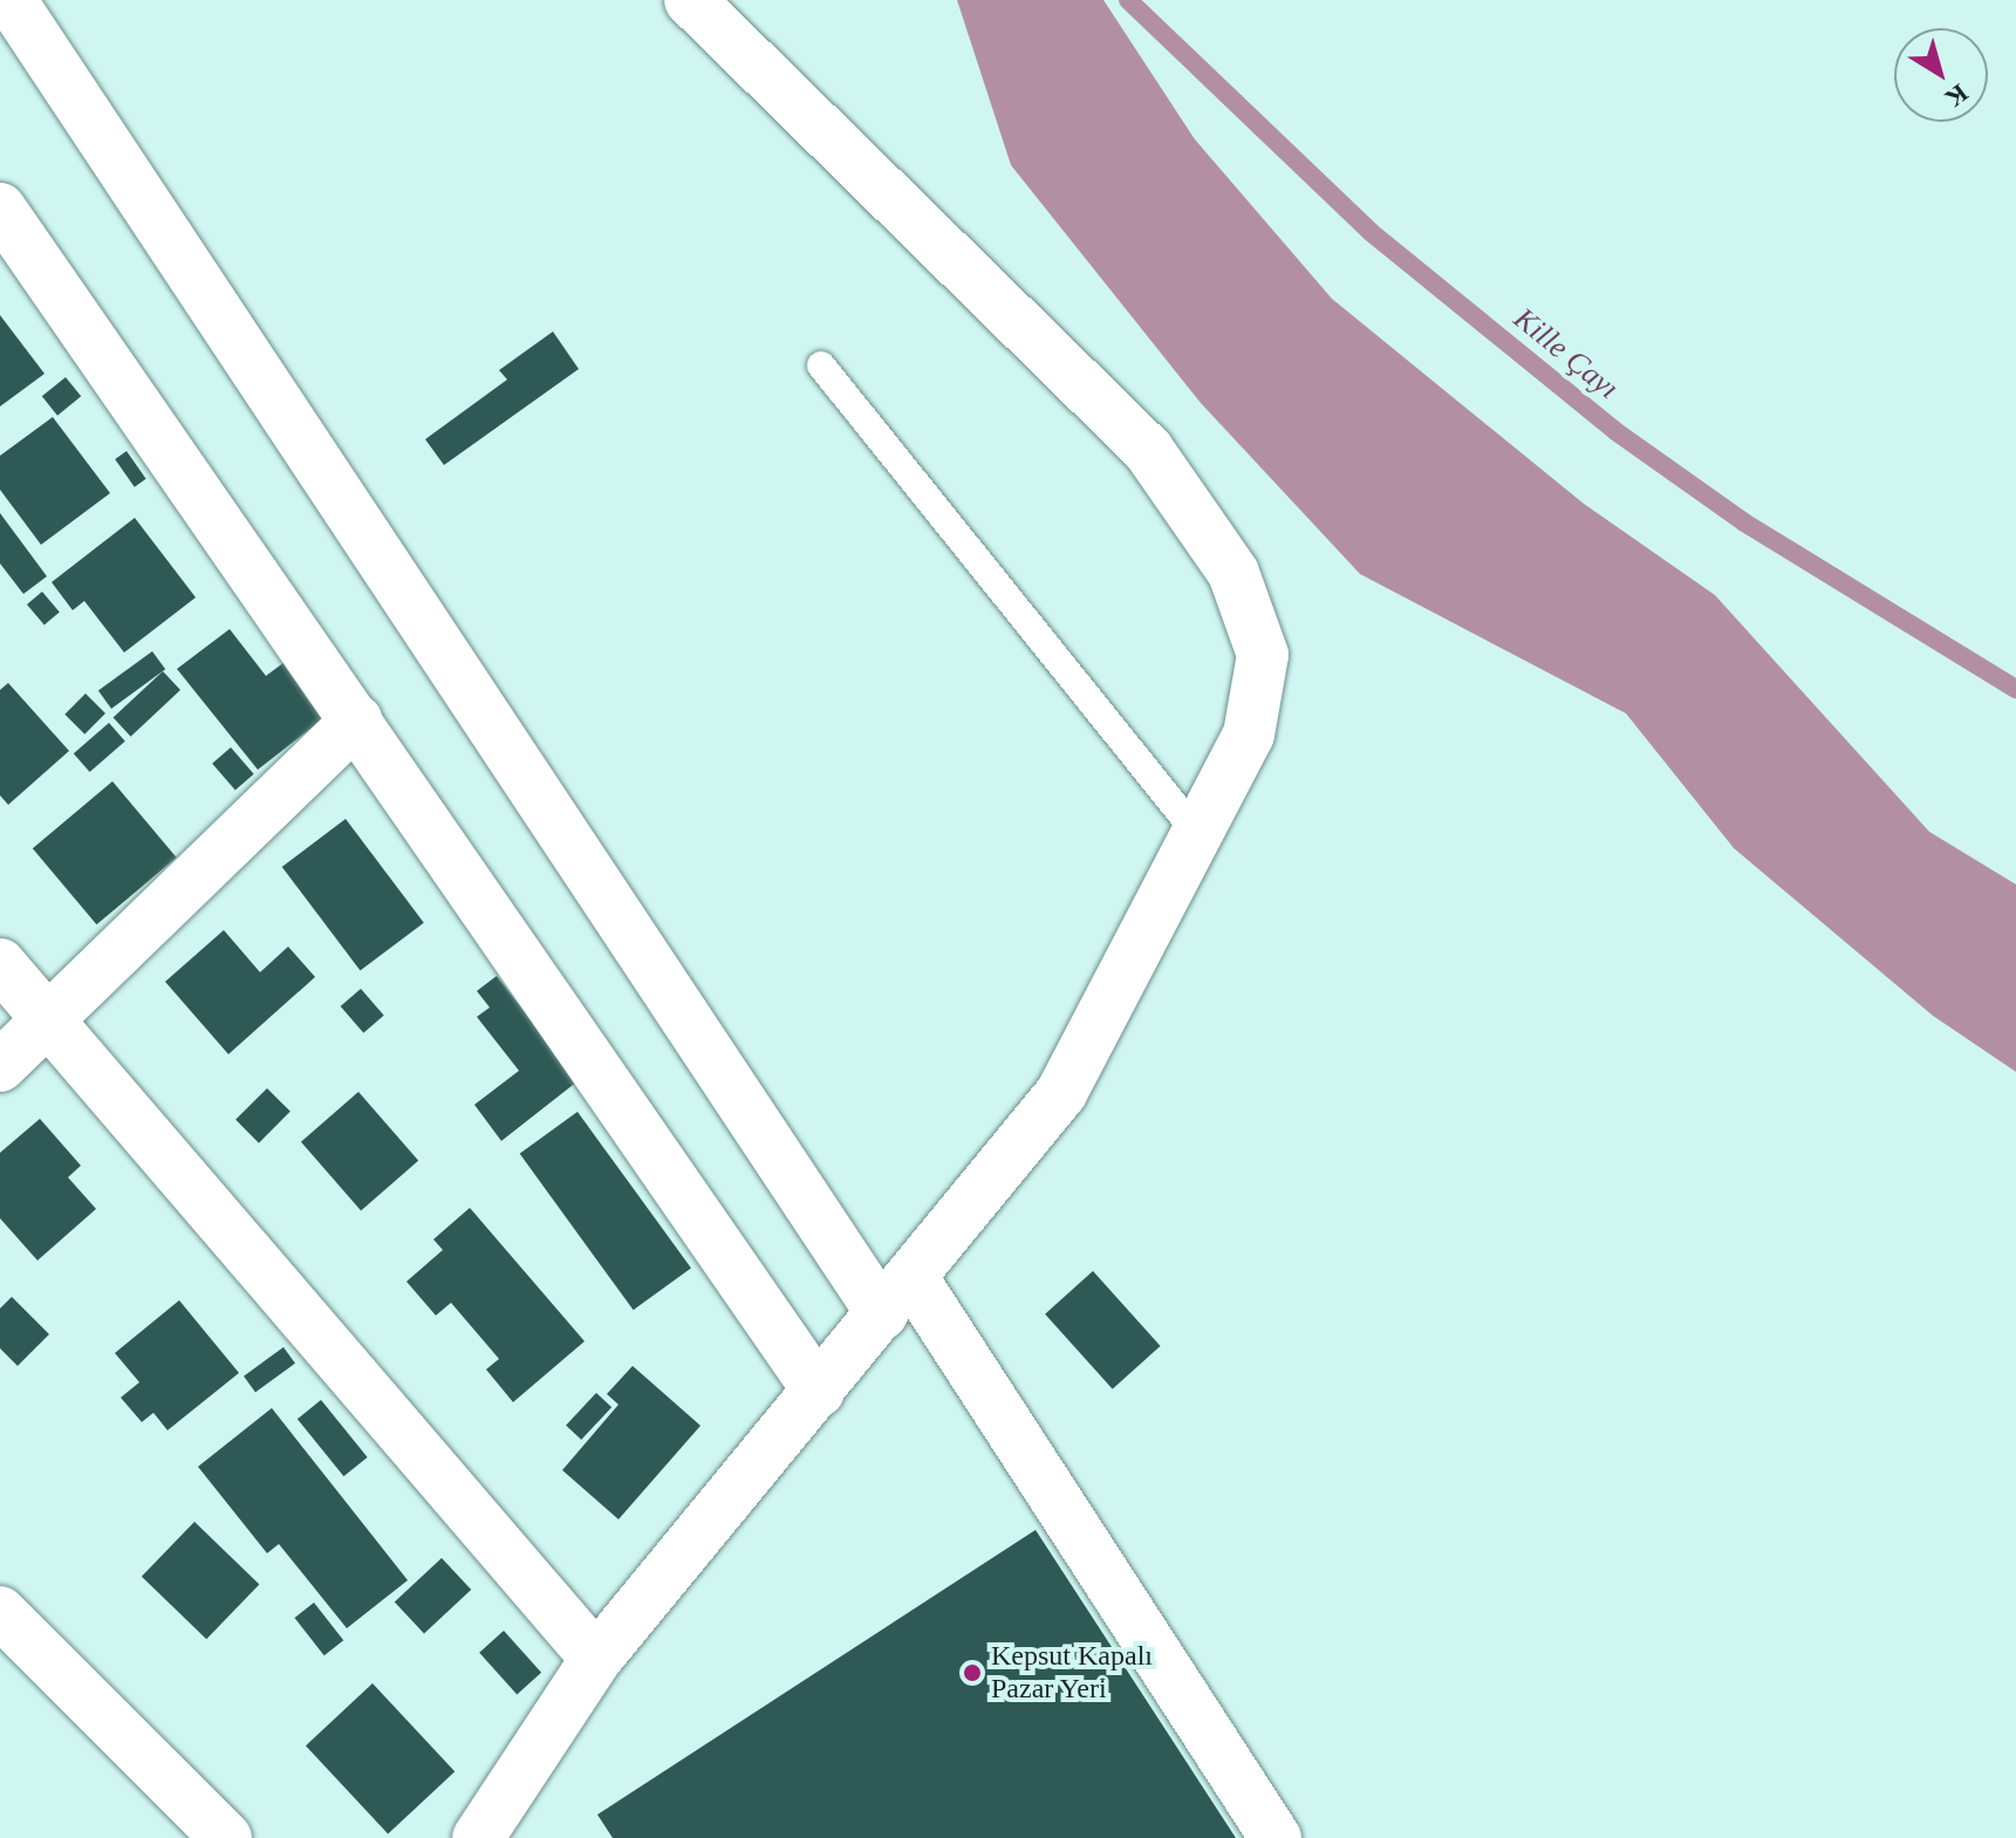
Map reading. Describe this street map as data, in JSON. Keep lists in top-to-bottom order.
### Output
{
  "water": ["Kille Çayı"],
  "places": ["Kepsut Kapalı Pazar Yeri"],
  "north": "bottom right"
}
